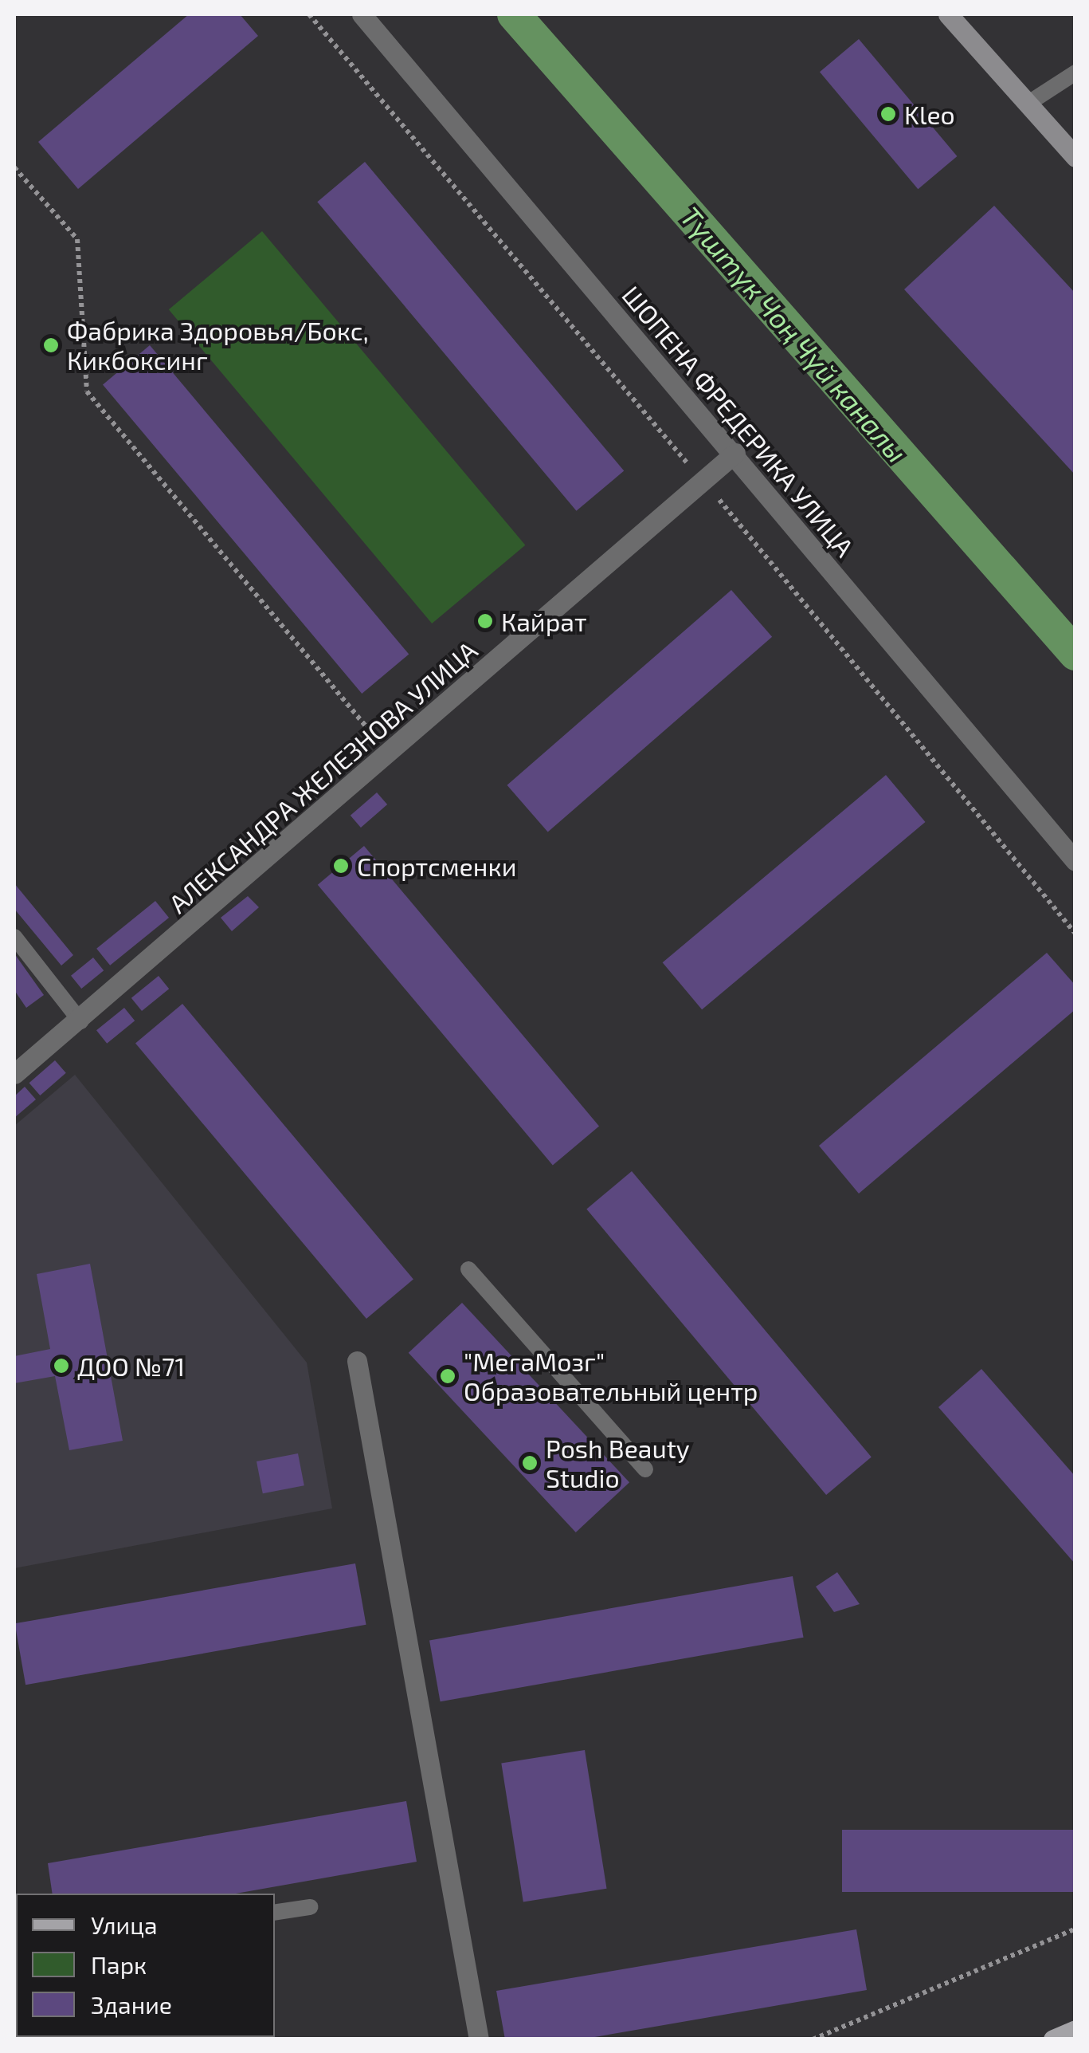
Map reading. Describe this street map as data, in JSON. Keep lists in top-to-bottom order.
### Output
{
  "streets": {
    "street": ["ШОПЕНА ФРЕДЕРИКА УЛИЦА", "АЛЕКСАНДРА ЖЕЛЕЗНОВА УЛИЦА"]
  },
  "crossings": [
    ["ШОПЕНА ФРЕДЕРИКА УЛИЦА", "АЛЕКСАНДРА ЖЕЛЕЗНОВА УЛИЦА"]
  ],
  "water": ["Түштүк Чоң Чүй каналы"],
  "places": [
    "Kleo",
    "Фабрика Здоровья/Бокс, Кикбоксинг",
    "Кайрат",
    "Спортсменки",
    "ДОО №71",
    "\"МегаМозг\" Образовательный центр",
    "Posh Beauty Studio"
  ],
  "legend": ["Улица", "Парк", "Здание"]
}
